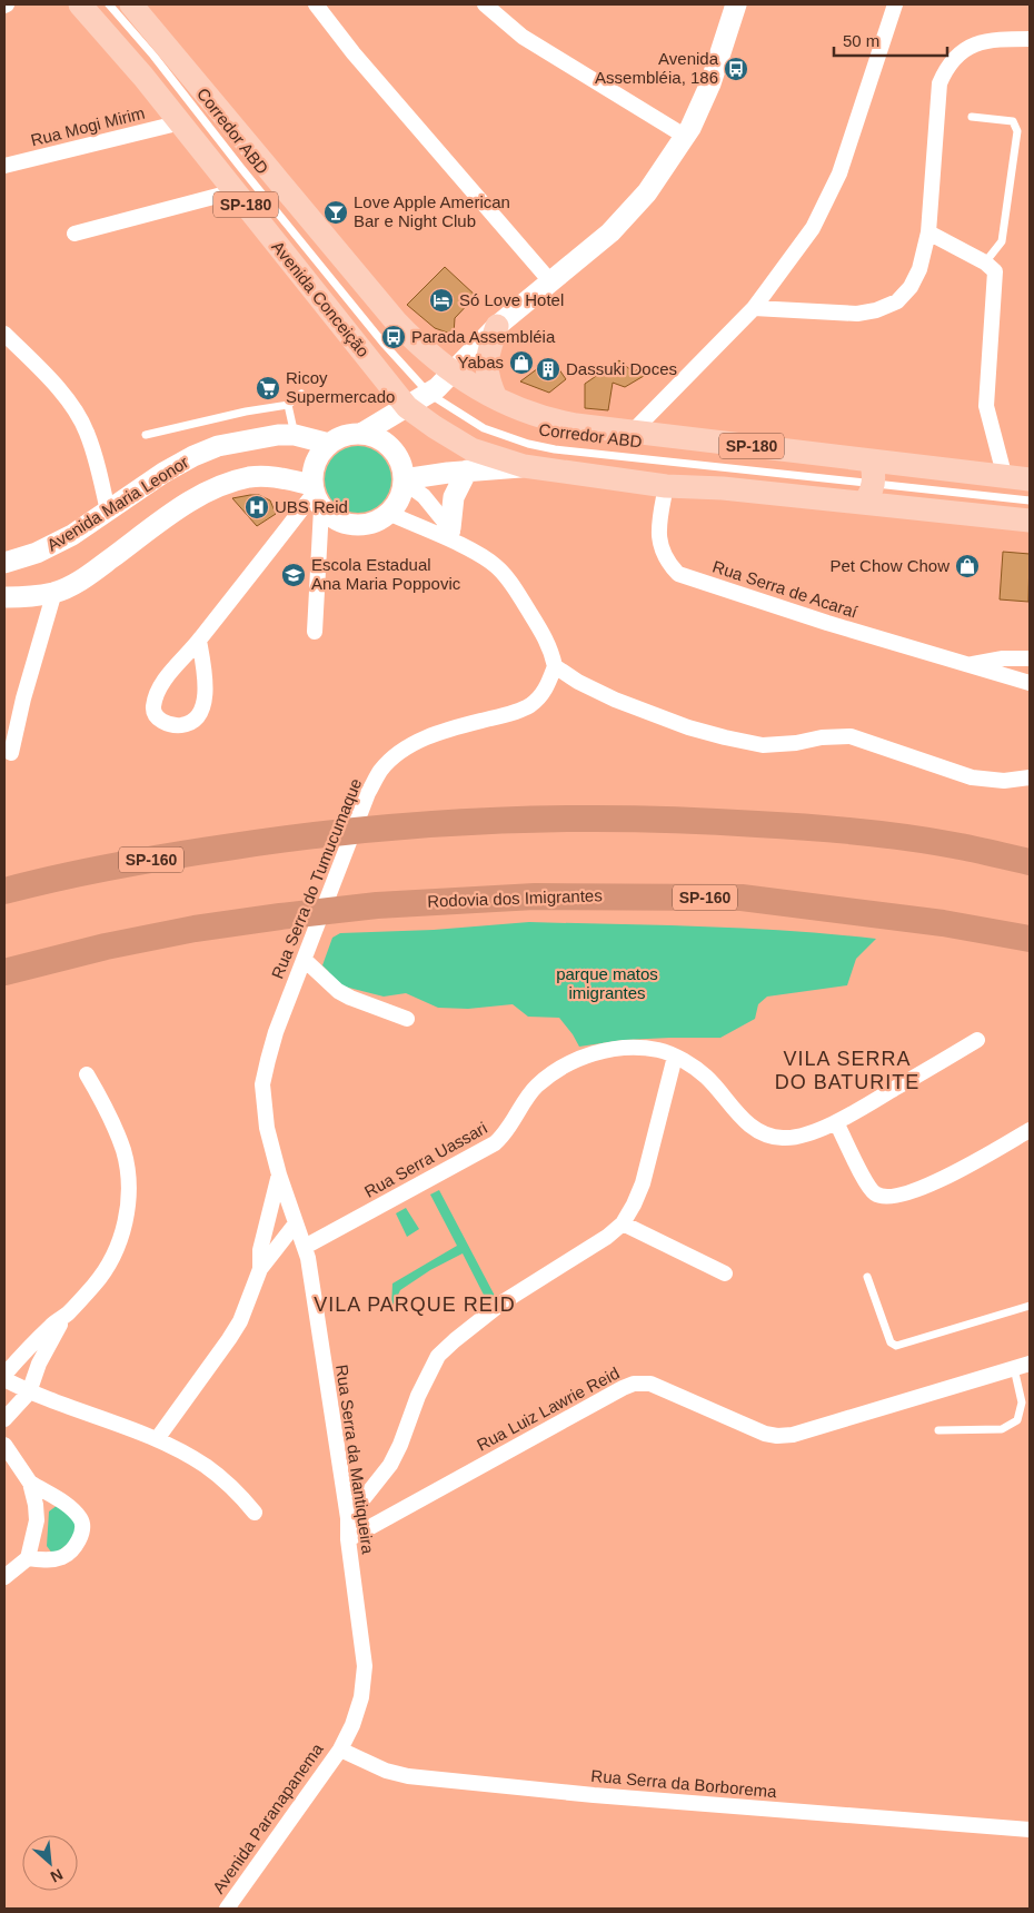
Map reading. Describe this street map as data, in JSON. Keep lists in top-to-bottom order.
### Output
{
  "streets": {
    "highway": ["SP-160", "Rodovia dos Imigrantes"],
    "main road": ["SP-180", "Avenida Conceição"],
    "street": [
      "Rua Mogi Mirim",
      "Avenida Maria Leonor",
      "Rua Serra de Acaraí",
      "Rua Serra do Tumucumaque",
      "Rua Serra Uassari",
      "Rua Luiz Lawrie Reid",
      "Rua Serra da Mantiqueira",
      "Rua Serra da Borborema",
      "Avenida Paranapanema"
    ],
    "lane": ["Corredor ABD"]
  },
  "crossings": [
    ["Rua Mogi Mirim", "Avenida Conceição"],
    ["Corredor ABD", "SP-180"],
    ["SP-180", "Avenida Conceição"],
    ["SP-180", "Rua Serra de Acaraí"],
    ["Avenida Conceição", "Rua Serra de Acaraí"],
    ["Rua Serra do Tumucumaque", "Rua Serra da Mantiqueira"],
    ["Rua Serra Uassari", "Rua Serra da Mantiqueira"],
    ["Rua Luiz Lawrie Reid", "Rua Serra da Mantiqueira"],
    ["Rua Serra da Mantiqueira", "Rua Serra da Borborema"],
    ["Rua Serra da Mantiqueira", "Avenida Paranapanema"],
    ["Rua Serra da Borborema", "Avenida Paranapanema"]
  ],
  "districts": ["VILA SERRA DO BATURITE", "VILA PARQUE REID"],
  "parks": ["parque matos imigrantes"],
  "places": {
    "bus stop": ["Avenida Assembléia, 186", "Parada Assembléia"],
    "bar": ["Love Apple American Bar e Night Club"],
    "hotel": ["Só Love Hotel"],
    "shop": ["Yabas", "Pet Chow Chow"],
    "building": ["Dassuki Doces"],
    "supermarket": ["Ricoy Supermercado"],
    "hospital": ["UBS Reid"],
    "school or university": ["Escola Estadual Ana Maria Poppovic"]
  },
  "scale_bar": "50 m",
  "north": "bottom right"
}
